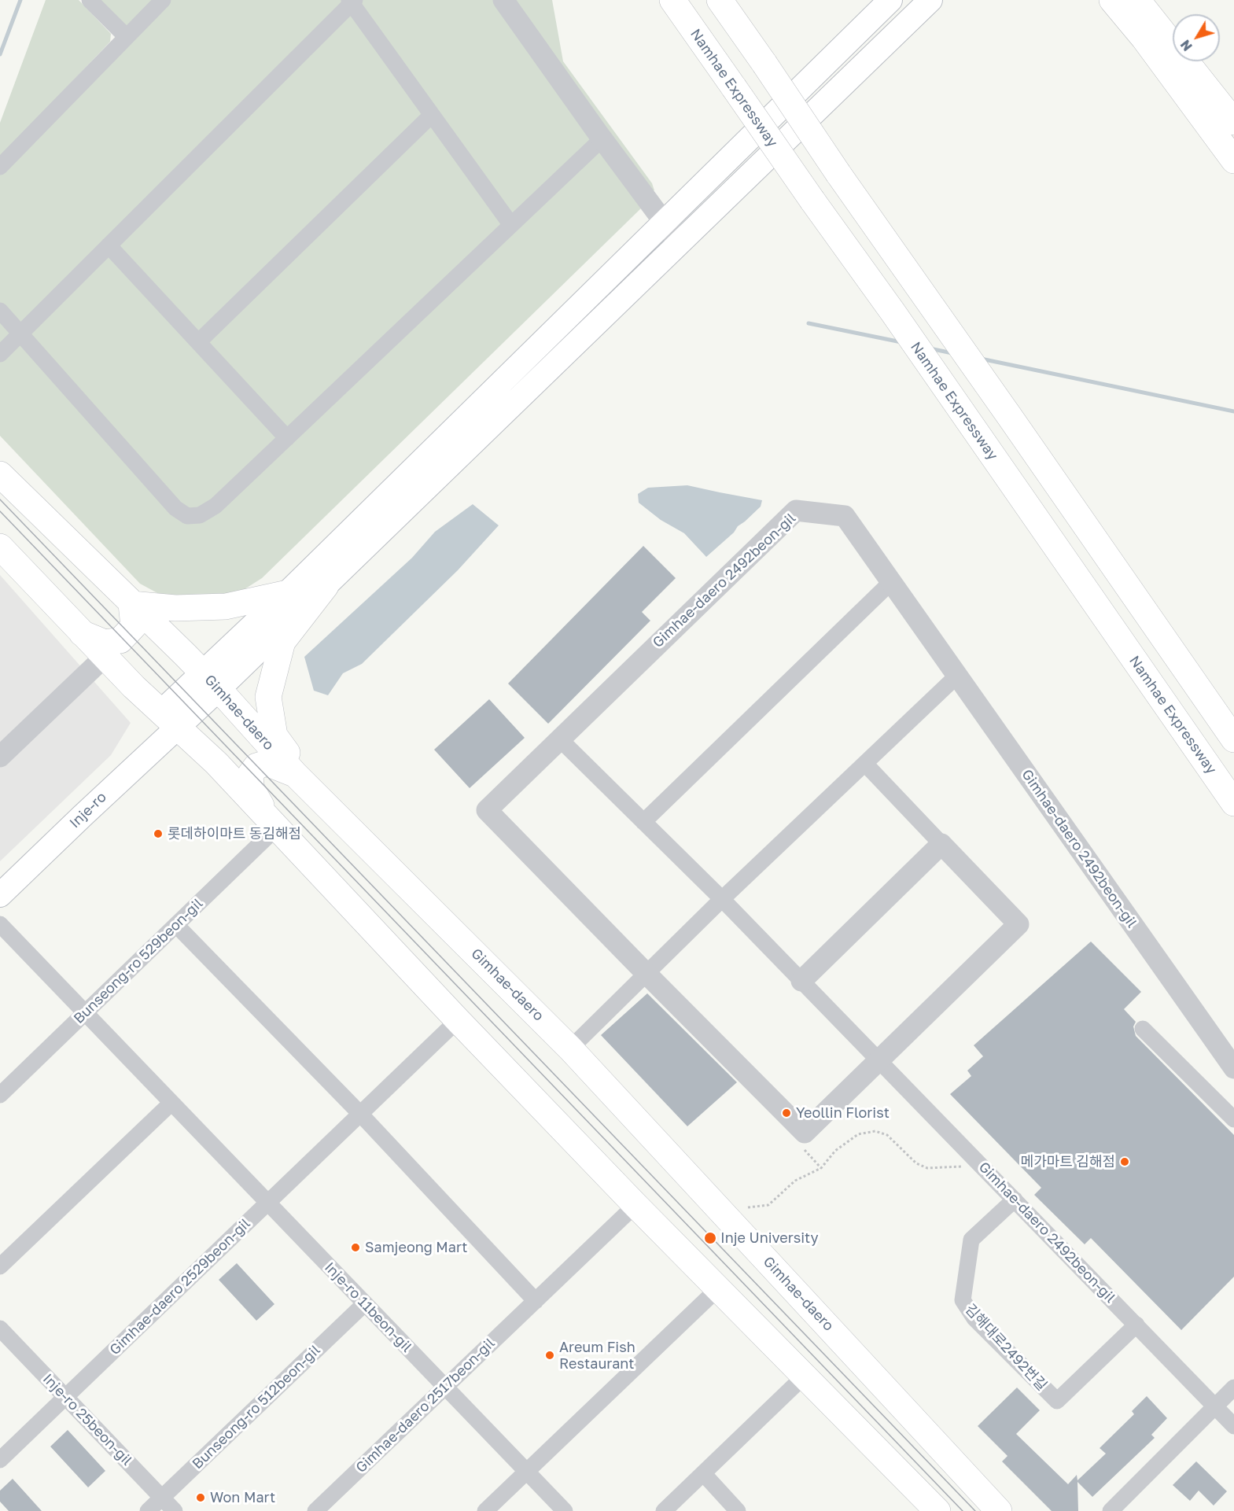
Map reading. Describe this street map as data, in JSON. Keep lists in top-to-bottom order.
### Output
{
  "streets": {
    "main road": ["Namhae Expressway", "Gimhae-daero", "Inje-ro"],
    "street": [
      "Gimhae-daero 2492beon-gil",
      "Bunseong-ro 529beon-gil",
      "Gimhae-daero 2529beon-gil",
      "Inje-ro 11beon-gil",
      "김해대로2492번길",
      "Gimhae-daero 2517beon-gil",
      "Bunseong-ro 512beon-gil",
      "Inje-ro 25beon-gil"
    ]
  },
  "crossings": [
    ["Gimhae-daero 2492beon-gil", "김해대로2492번길"],
    ["Gimhae-daero", "Inje-ro"],
    ["Bunseong-ro 529beon-gil", "Inje-ro 11beon-gil"],
    ["Gimhae-daero 2529beon-gil", "Inje-ro 11beon-gil"],
    ["Gimhae-daero 2529beon-gil", "Inje-ro 25beon-gil"],
    ["Inje-ro 11beon-gil", "Gimhae-daero 2517beon-gil"],
    ["Inje-ro 11beon-gil", "Bunseong-ro 512beon-gil"],
    ["Bunseong-ro 512beon-gil", "Inje-ro 25beon-gil"]
  ],
  "places": [
    "롯데하이마트 동김해점",
    "Yeollin Florist",
    "메가마트 김해점",
    "Inje University",
    "Samjeong Mart",
    "Areum Fish Restaurant",
    "Won Mart"
  ],
  "north": "bottom left"
}
